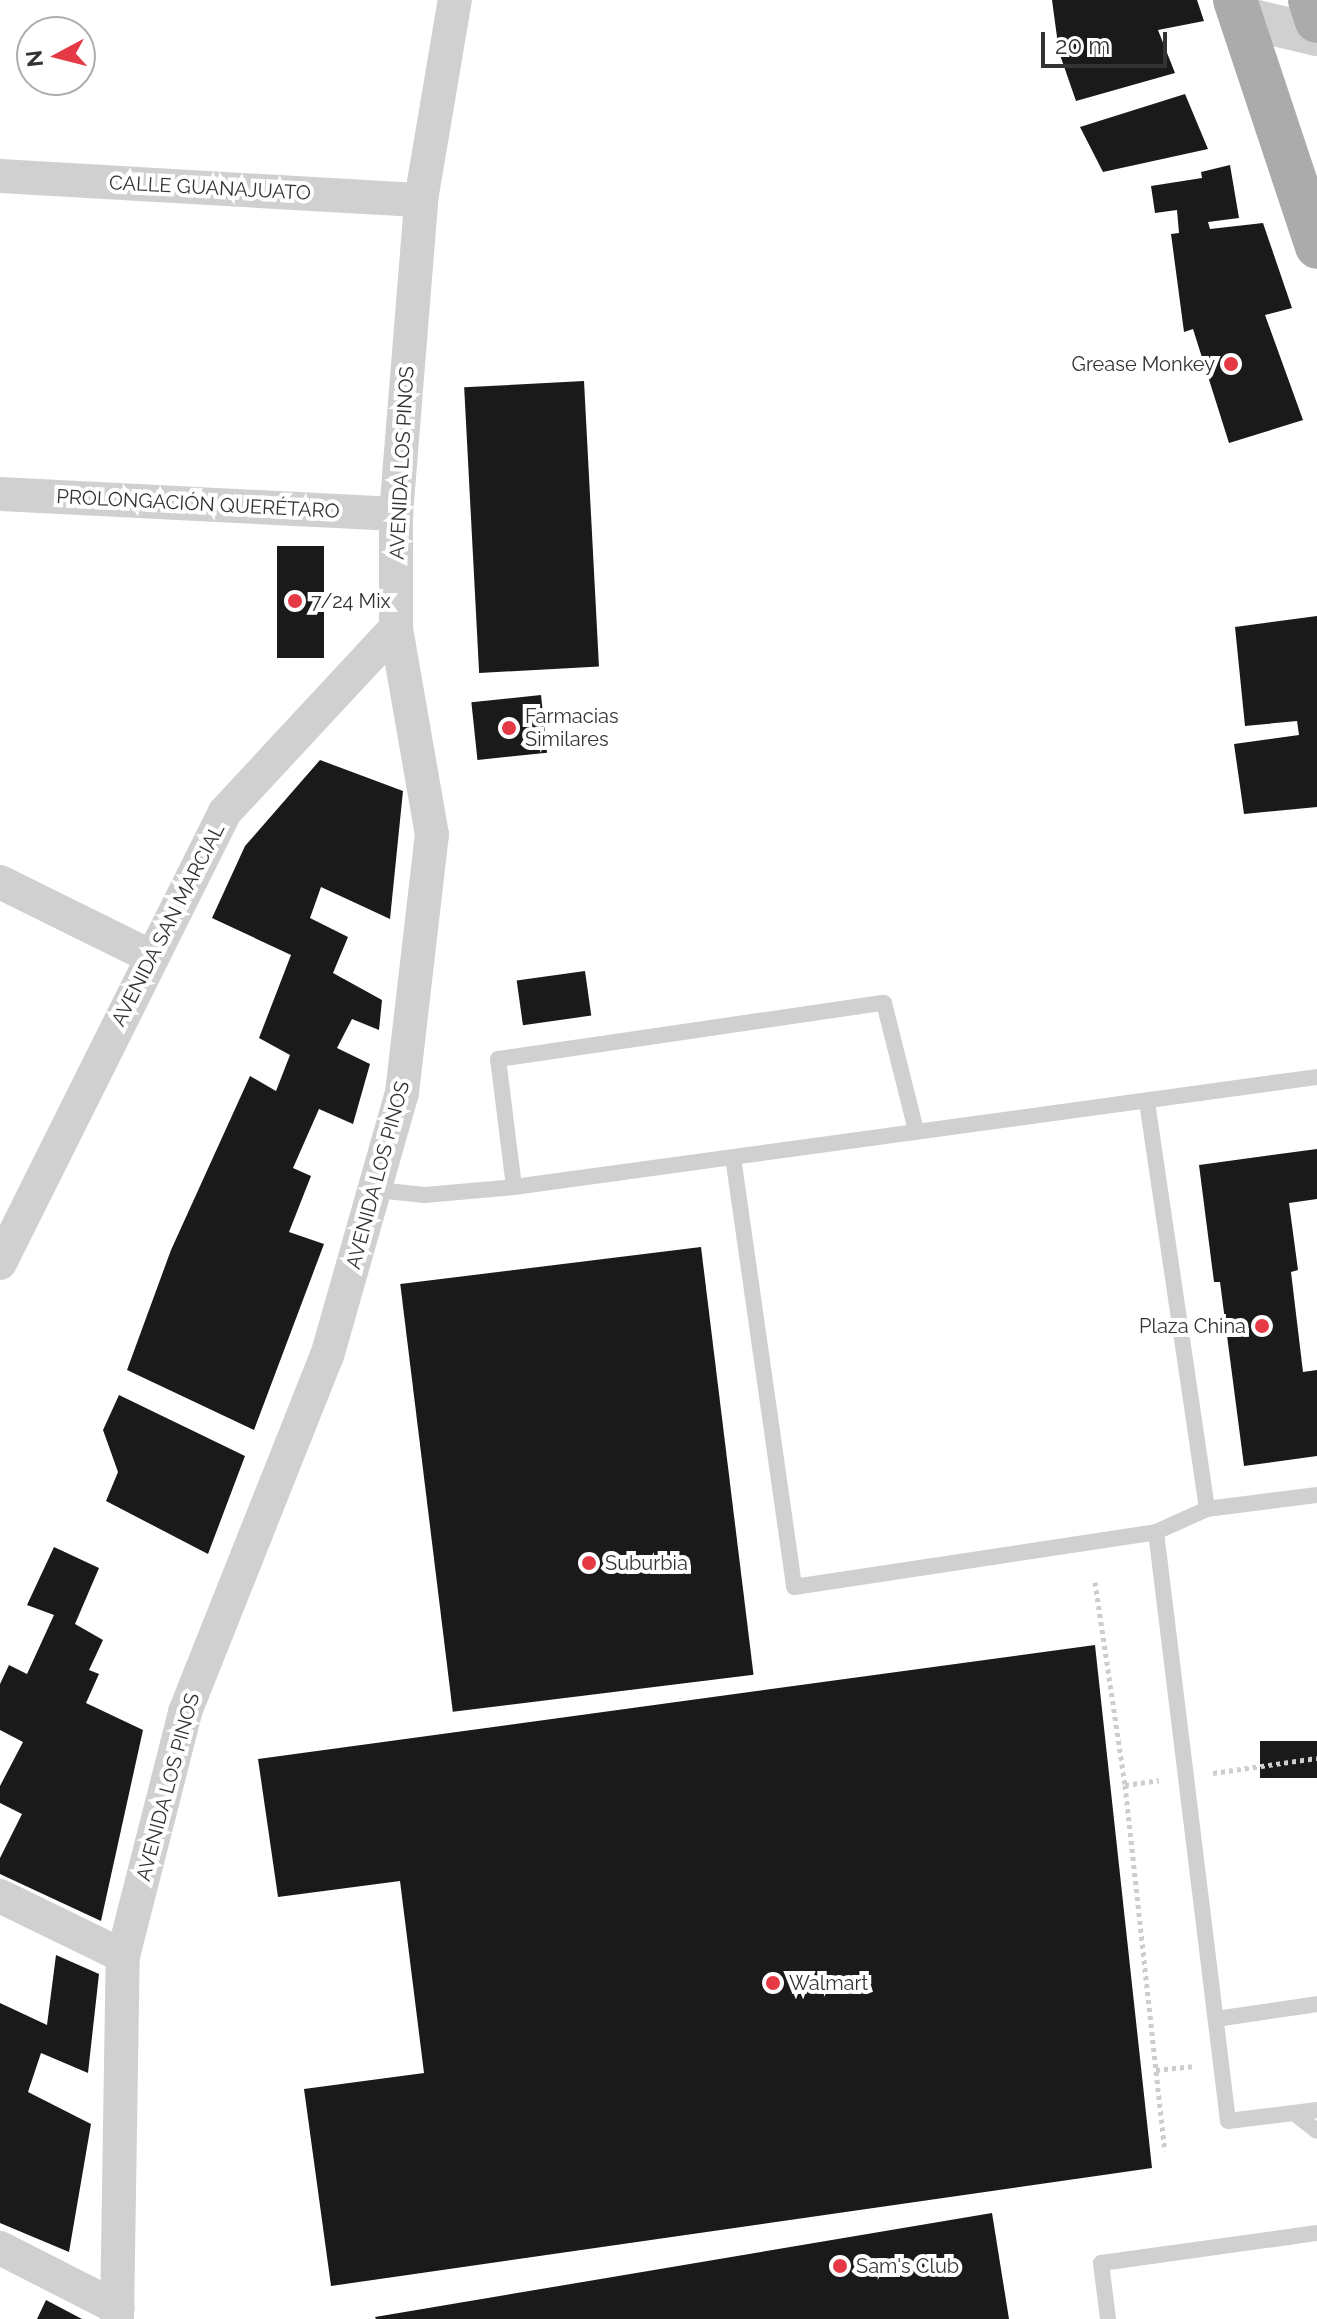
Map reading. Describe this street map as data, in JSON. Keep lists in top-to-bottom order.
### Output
{
  "streets": {
    "street": [
      "CALLE GUANAJUATO",
      "AVENIDA LOS PINOS",
      "PROLONGACIÓN QUERÉTARO",
      "AVENIDA SAN MARCIAL"
    ]
  },
  "crossings": [
    ["CALLE GUANAJUATO", "AVENIDA LOS PINOS"],
    ["AVENIDA LOS PINOS", "PROLONGACIÓN QUERÉTARO"],
    ["AVENIDA LOS PINOS", "AVENIDA SAN MARCIAL"]
  ],
  "places": [
    "Grease Monkey",
    "7/24 Mix",
    "Farmacias Similares",
    "Plaza China",
    "Suburbia",
    "Walmart",
    "Sam's Club"
  ],
  "scale_bar": "20 m",
  "north": "left"
}
